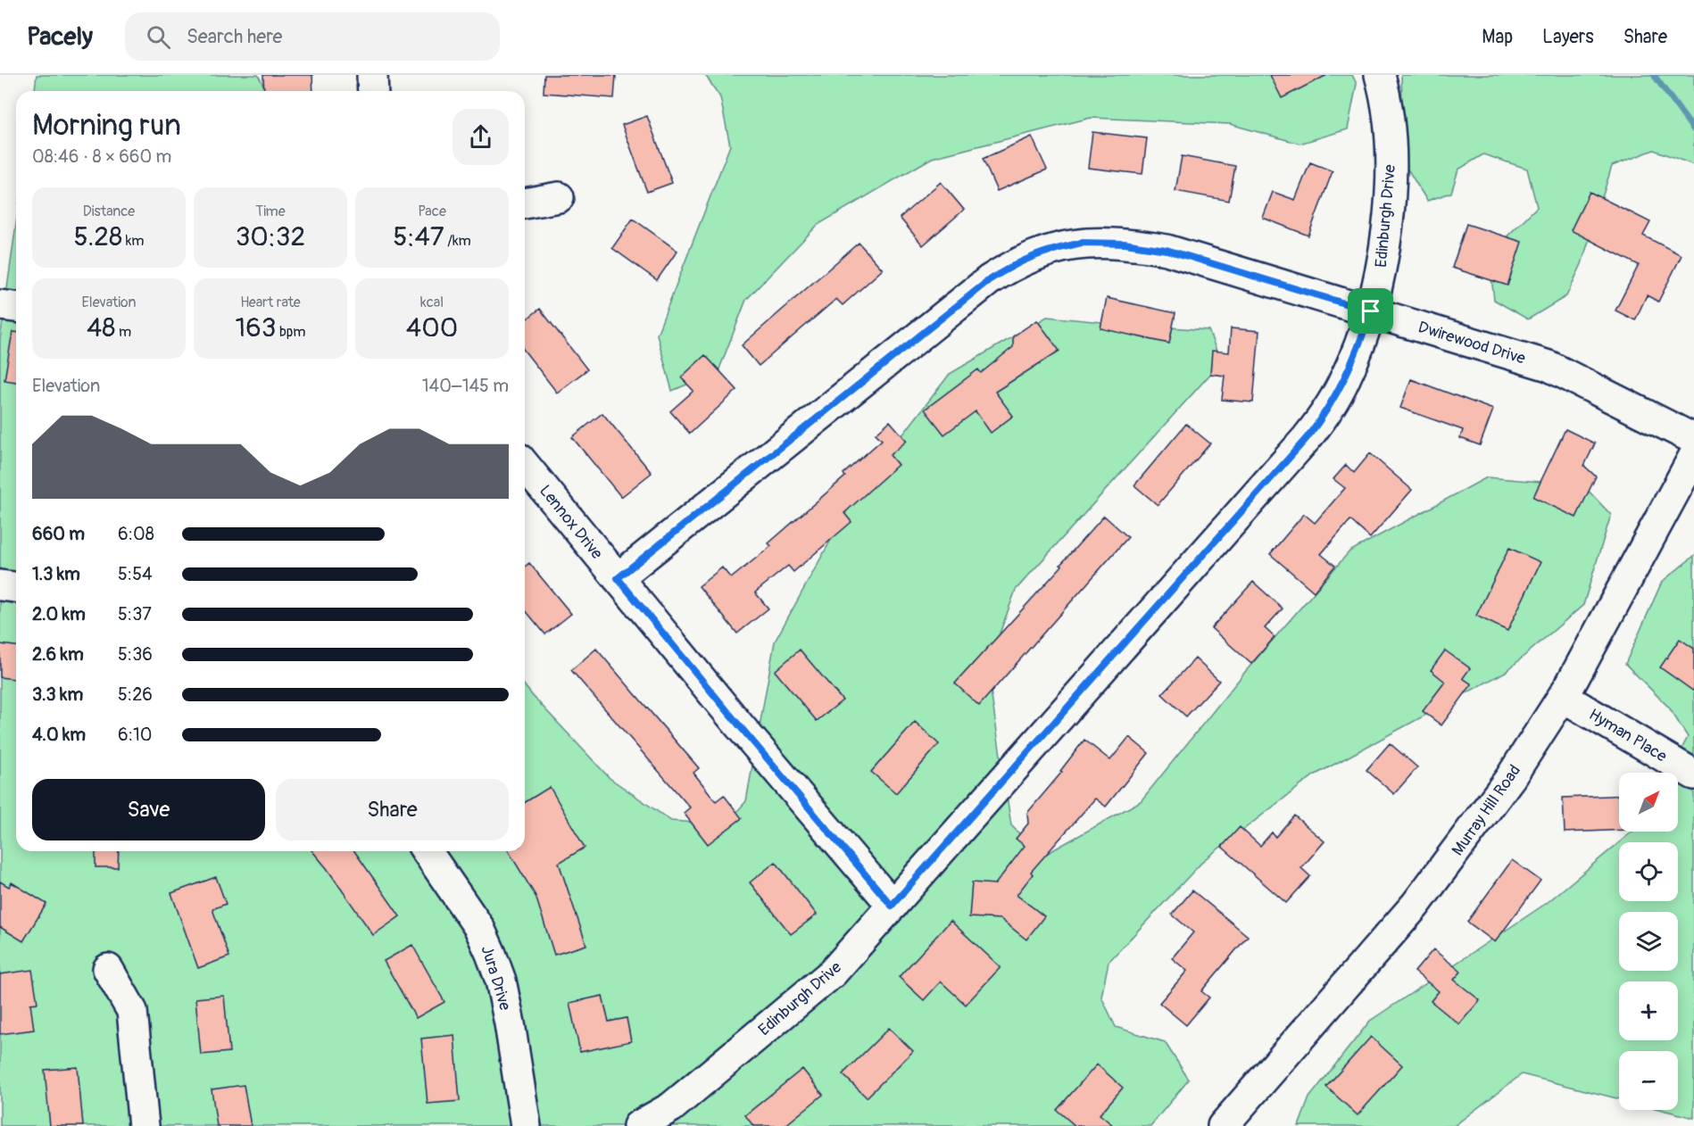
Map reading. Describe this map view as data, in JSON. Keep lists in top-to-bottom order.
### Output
{
  "streets": {
    "street": [
      "Edinburgh Drive",
      "Dwirewood Drive",
      "Lennox Drive",
      "Hyman Place",
      "Murray Hill Road",
      "Jura Drive"
    ]
  },
  "crossings": [
    ["Edinburgh Drive", "Dwirewood Drive"],
    ["Edinburgh Drive", "Lennox Drive"],
    ["Dwirewood Drive", "Lennox Drive"],
    ["Hyman Place", "Murray Hill Road"]
  ],
  "north": "top right",
  "page": {
    "header": "Pacely",
    "search": "Search here",
    "nav": ["Map", "Layers", "Share"],
    "heading": ["Morning run", "08:46 · 8 × 660 m"],
    "stats": [
      ["Distance", "5.28 km"],
      ["Time", "30:32"],
      ["Pace", "5:47 /km"],
      ["Elevation", "48 m"],
      ["Heart rate", "163 bpm"],
      ["kcal", "400"]
    ],
    "chart": ["Elevation", "140–145 m"],
    "list": [
      {
        "name": "660 m",
        "note": "6:08"
      },
      {
        "name": "1.3 km",
        "note": "5:54"
      },
      {
        "name": "2.0 km",
        "note": "5:37"
      },
      {
        "name": "2.6 km",
        "note": "5:36"
      },
      {
        "name": "3.3 km",
        "note": "5:26"
      },
      {
        "name": "4.0 km",
        "note": "6:10"
      }
    ],
    "buttons": ["Save", "Share"],
    "map_buttons": ["+", "−"]
  }
}
